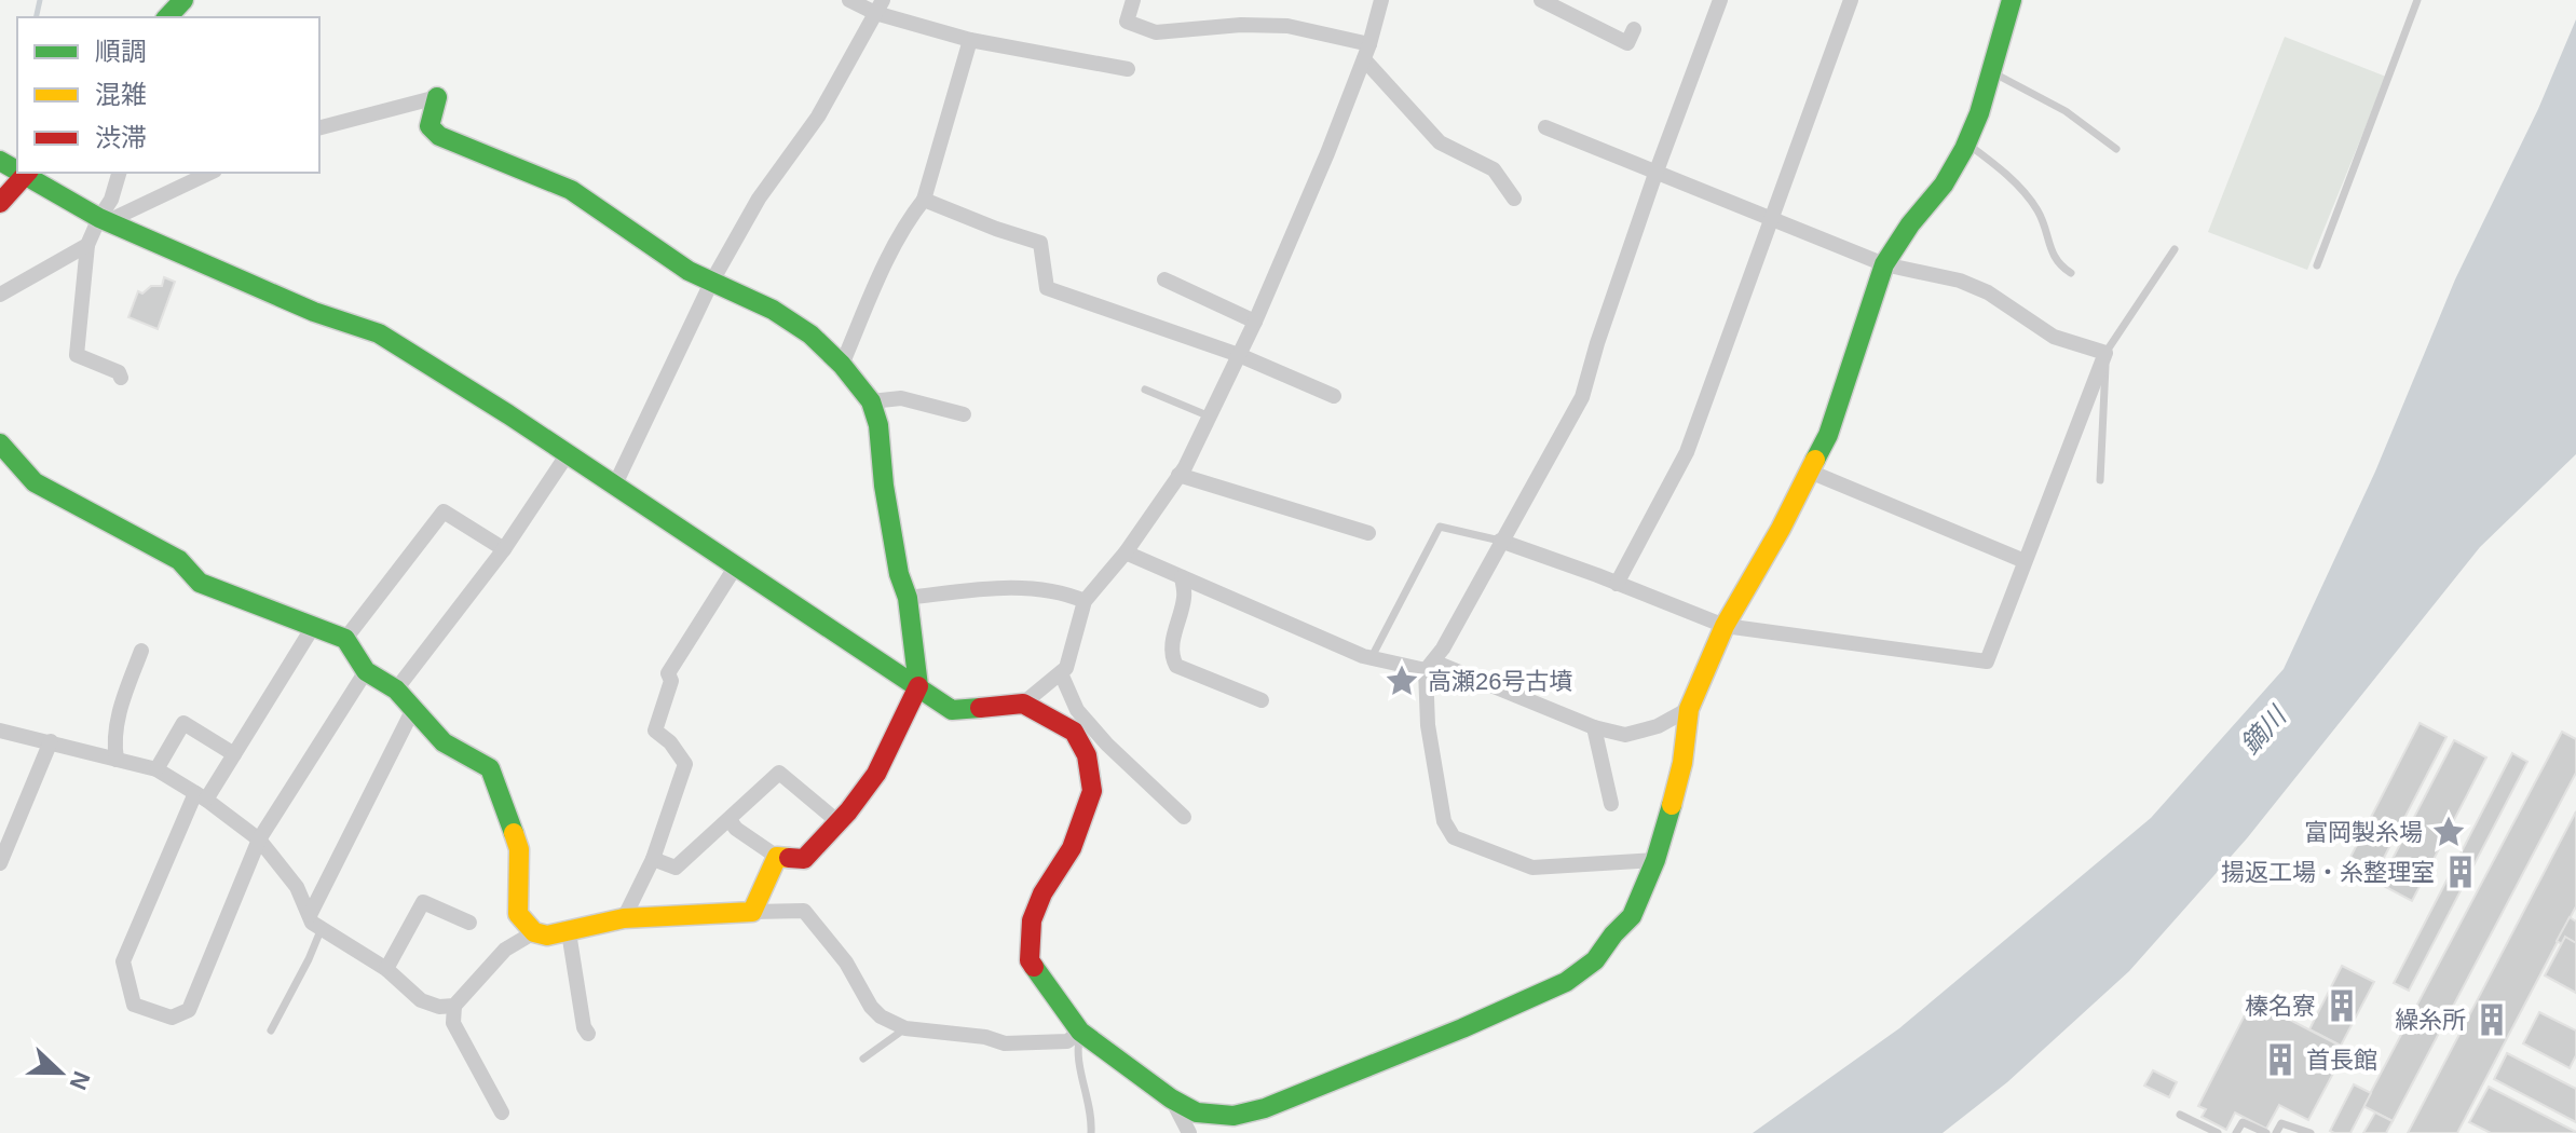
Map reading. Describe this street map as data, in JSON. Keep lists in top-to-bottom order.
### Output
{
  "water": ["鏑川"],
  "places": {
    "place": ["高瀬26号古墳", "富岡製糸場"],
    "building": [
      "揚返工場・糸整理室",
      "榛名寮",
      "繰糸所",
      "首長館"
    ]
  },
  "legend": ["順調", "混雑", "渋滞"],
  "north": "right"
}
